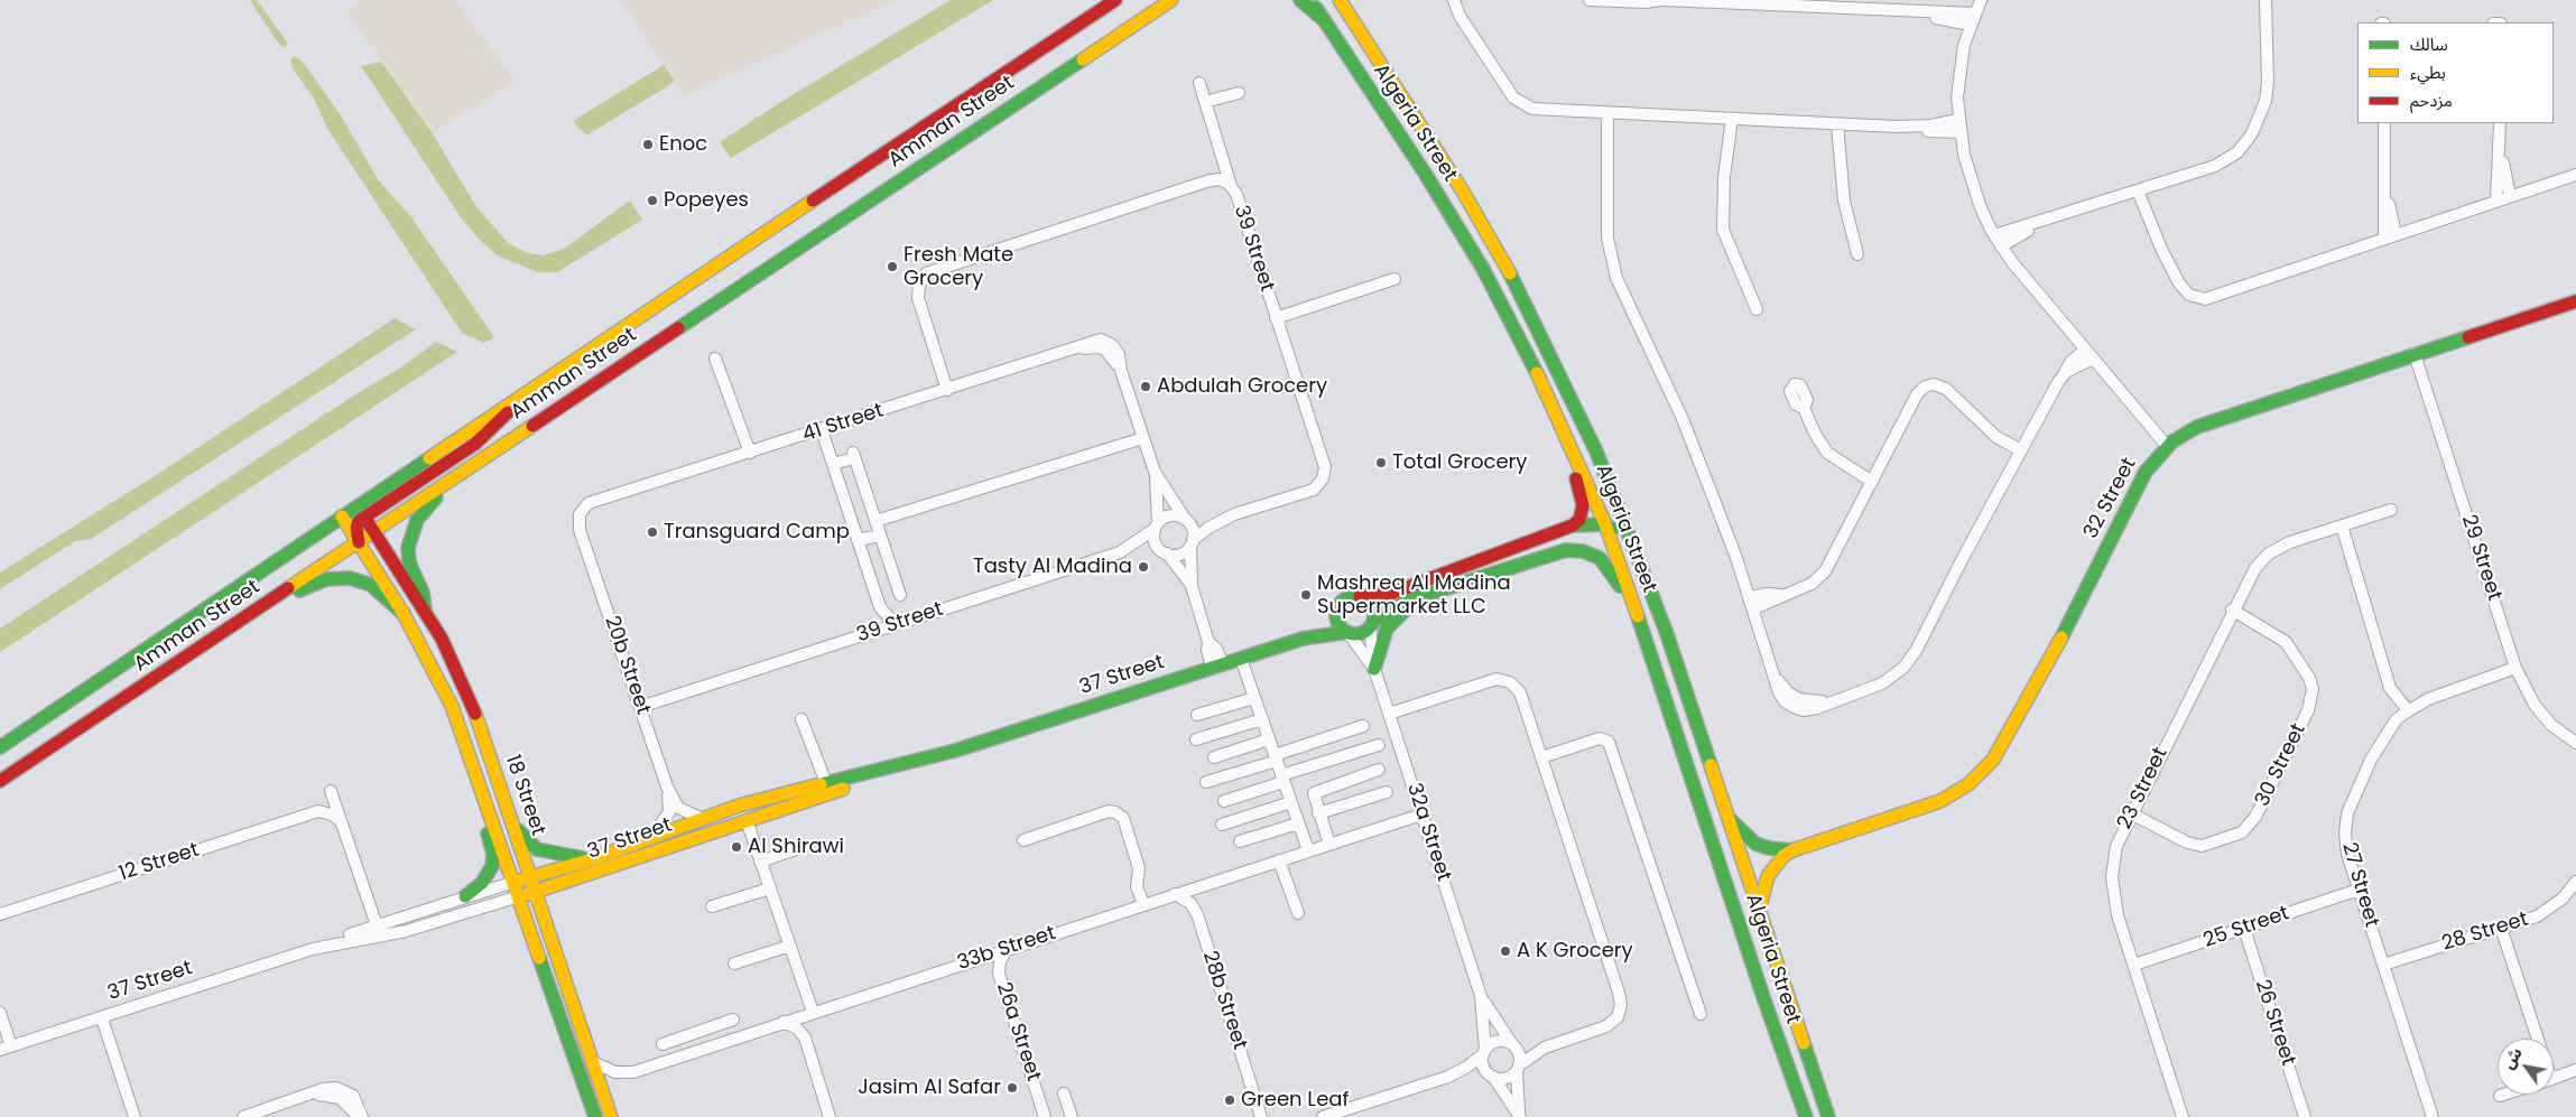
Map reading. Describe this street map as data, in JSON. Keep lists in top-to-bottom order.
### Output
{
  "streets": {
    "main road": [
      "Amman Street",
      "Algeria Street",
      "32 Street",
      "37 Street",
      "18 Street"
    ],
    "street": [
      "39 Street",
      "41 Street",
      "29 Street",
      "20b Street",
      "30 Street",
      "23 Street",
      "32a Street",
      "12 Street",
      "27 Street",
      "25 Street",
      "28 Street",
      "33b Street",
      "28b Street",
      "26 Street",
      "26a Street"
    ]
  },
  "crossings": [
    ["Amman Street", "18 Street"],
    ["Algeria Street", "32 Street"],
    ["39 Street", "20b Street"],
    ["41 Street", "20b Street"],
    ["32 Street", "29 Street"],
    ["29 Street", "27 Street"],
    ["20b Street", "37 Street"],
    ["37 Street", "18 Street"],
    ["37 Street", "32a Street"],
    ["30 Street", "23 Street"],
    ["23 Street", "25 Street"],
    ["18 Street", "33b Street"],
    ["32a Street", "33b Street"],
    ["27 Street", "25 Street"],
    ["27 Street", "28 Street"],
    ["25 Street", "26 Street"],
    ["33b Street", "28b Street"],
    ["33b Street", "26a Street"]
  ],
  "places": [
    "Enoc",
    "Popeyes",
    "Fresh Mate Grocery",
    "Abdulah Grocery",
    "Total Grocery",
    "Transguard Camp",
    "Tasty Al Madina",
    "Mashreq Al Madina Supermarket LLC",
    "Al Shirawi",
    "A K Grocery",
    "Jasim Al Safar",
    "Green Leaf"
  ],
  "legend": ["سالك", "بطيء", "مزدحم"],
  "north": "top left"
}
